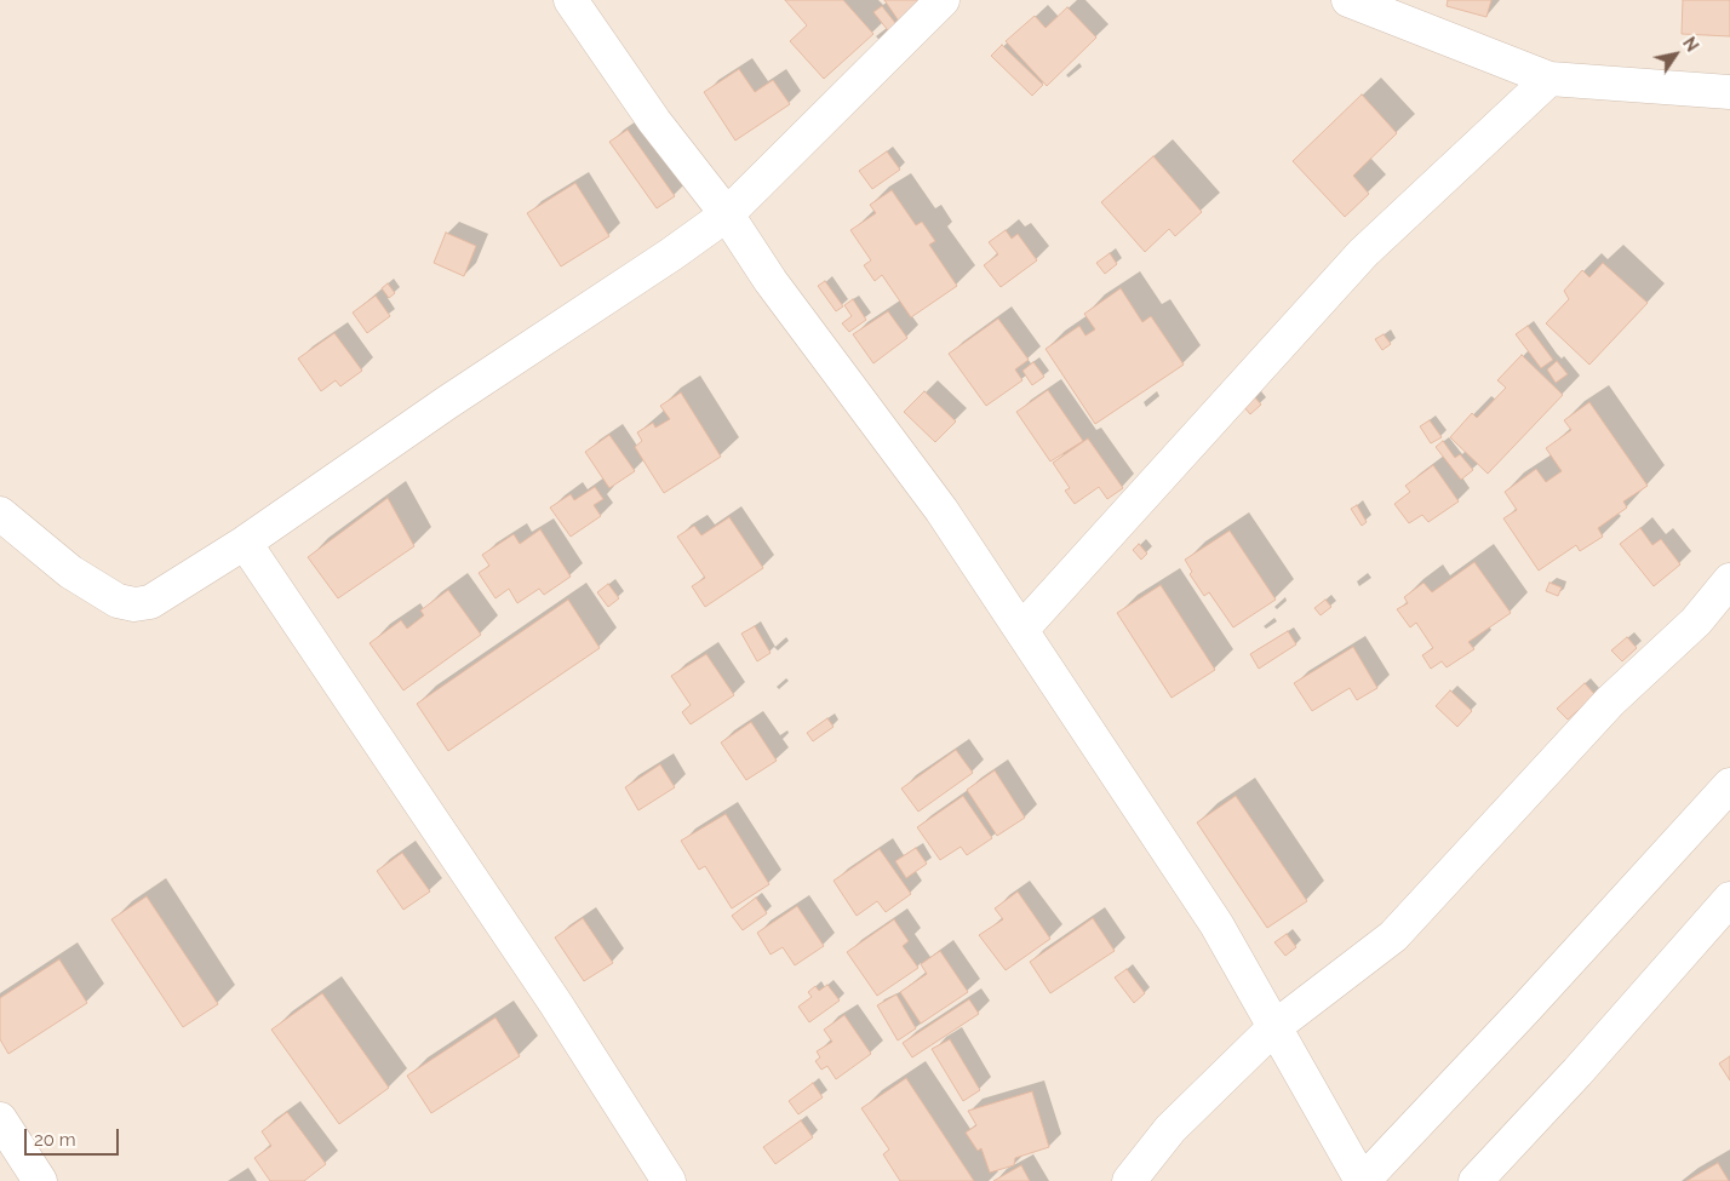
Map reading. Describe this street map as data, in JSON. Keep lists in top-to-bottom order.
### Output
{
  "scale_bar": "20 m",
  "north": "top right"
}
